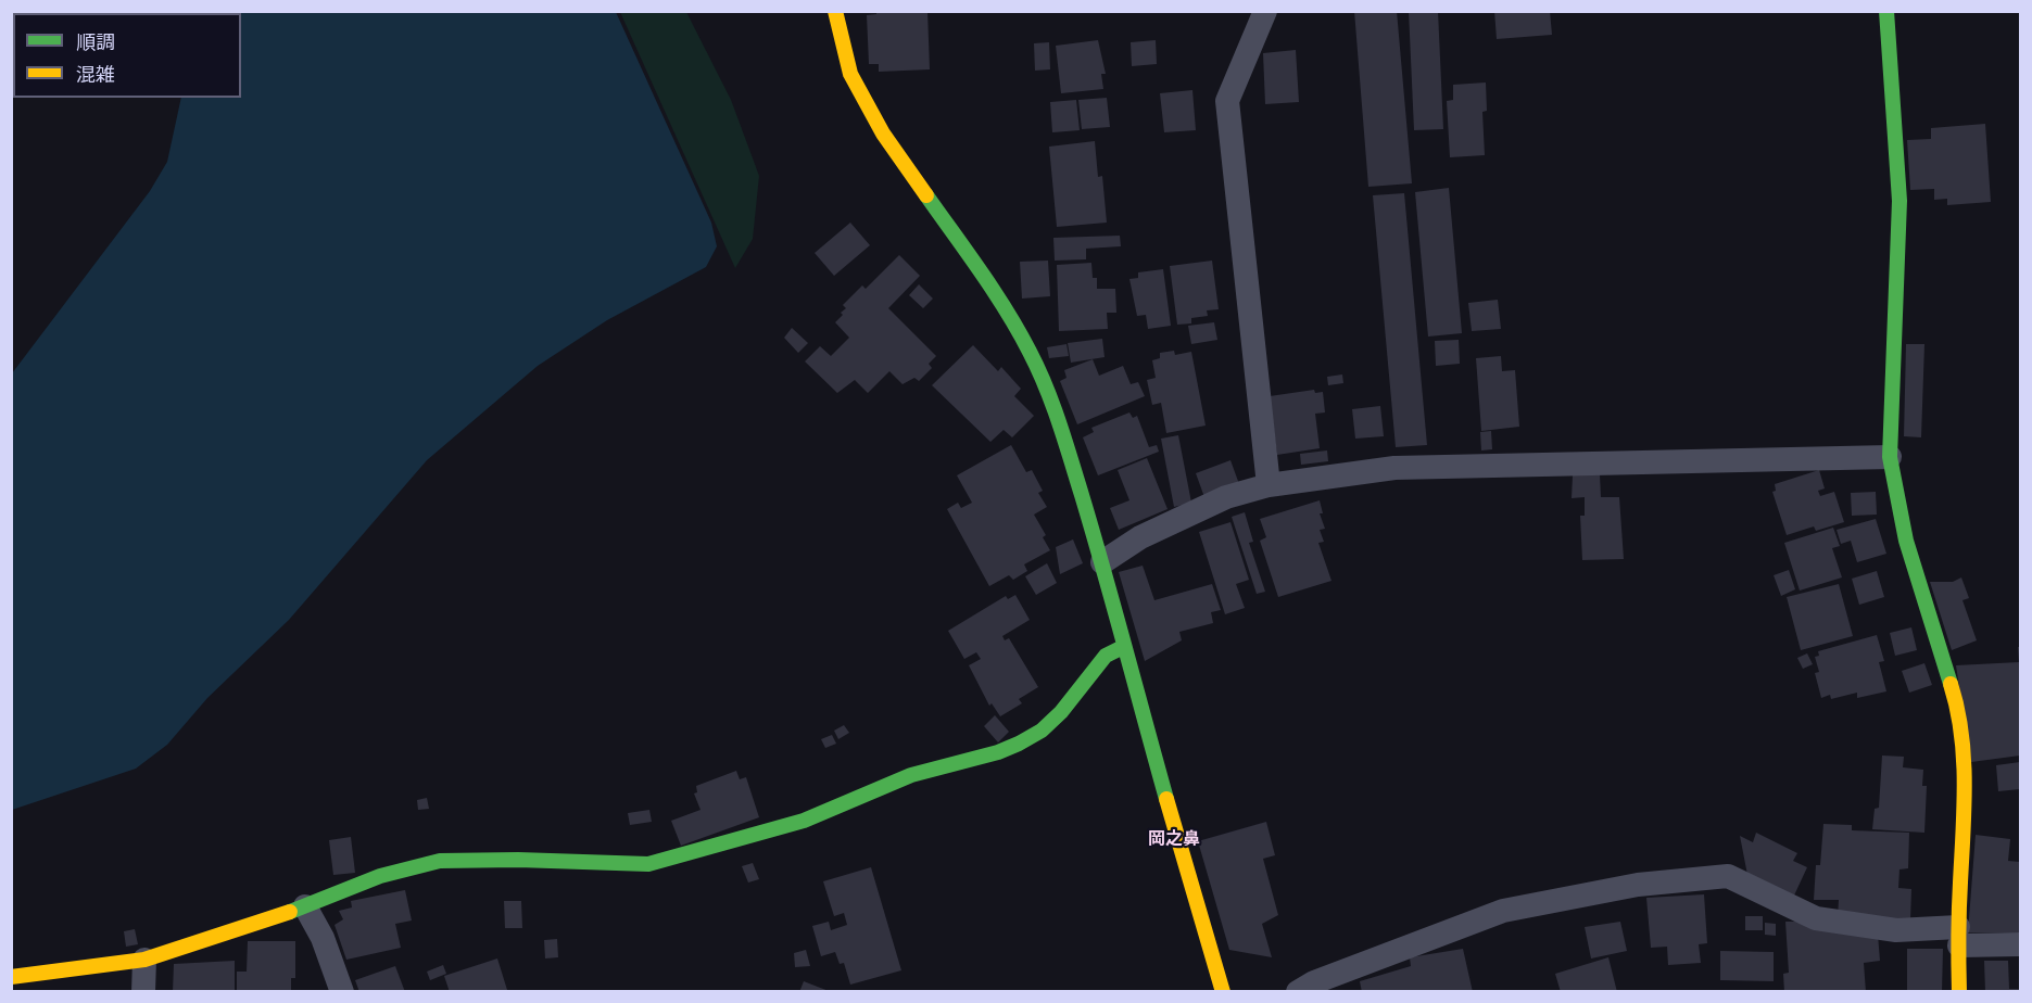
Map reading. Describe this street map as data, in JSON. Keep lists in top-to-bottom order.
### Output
{
  "districts": ["岡之鼻"],
  "legend": ["順調", "混雑"]
}
